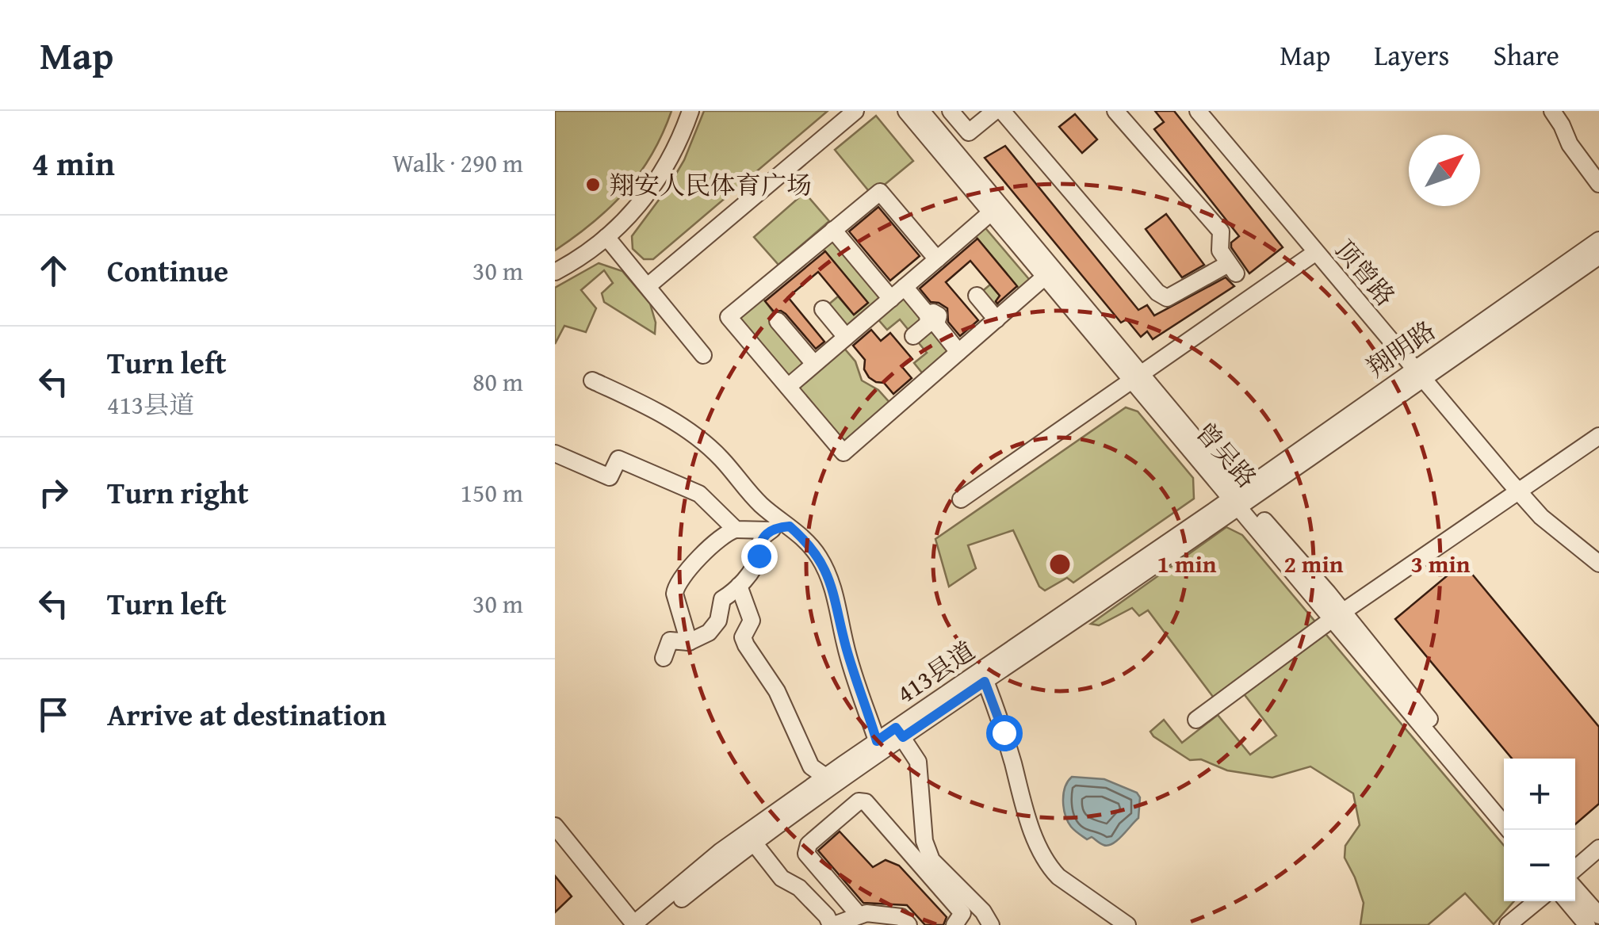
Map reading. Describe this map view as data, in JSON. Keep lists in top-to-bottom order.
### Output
{
  "streets": {
    "street": [
      "顶曾路",
      "翔明路",
      "曾吴路",
      "413县道"
    ]
  },
  "crossings": [
    ["顶曾路", "翔明路"],
    ["翔明路", "曾吴路"],
    ["翔明路", "413县道"],
    ["曾吴路", "413县道"]
  ],
  "places": ["翔安人民体育广场"],
  "north": "top right",
  "page": {
    "header": "Map",
    "nav": ["Map", "Layers", "Share"],
    "heading": ["4 min", "Walk · 290 m"],
    "list": [
      ["Continue", "30 m"],
      ["Turn left", "413县道", "80 m"],
      ["Turn right", "150 m"],
      ["Turn left", "30 m"],
      "Arrive at destination"
    ],
    "map_buttons": ["+", "−"]
  },
  "rings": ["1 min", "2 min", "3 min"]
}
